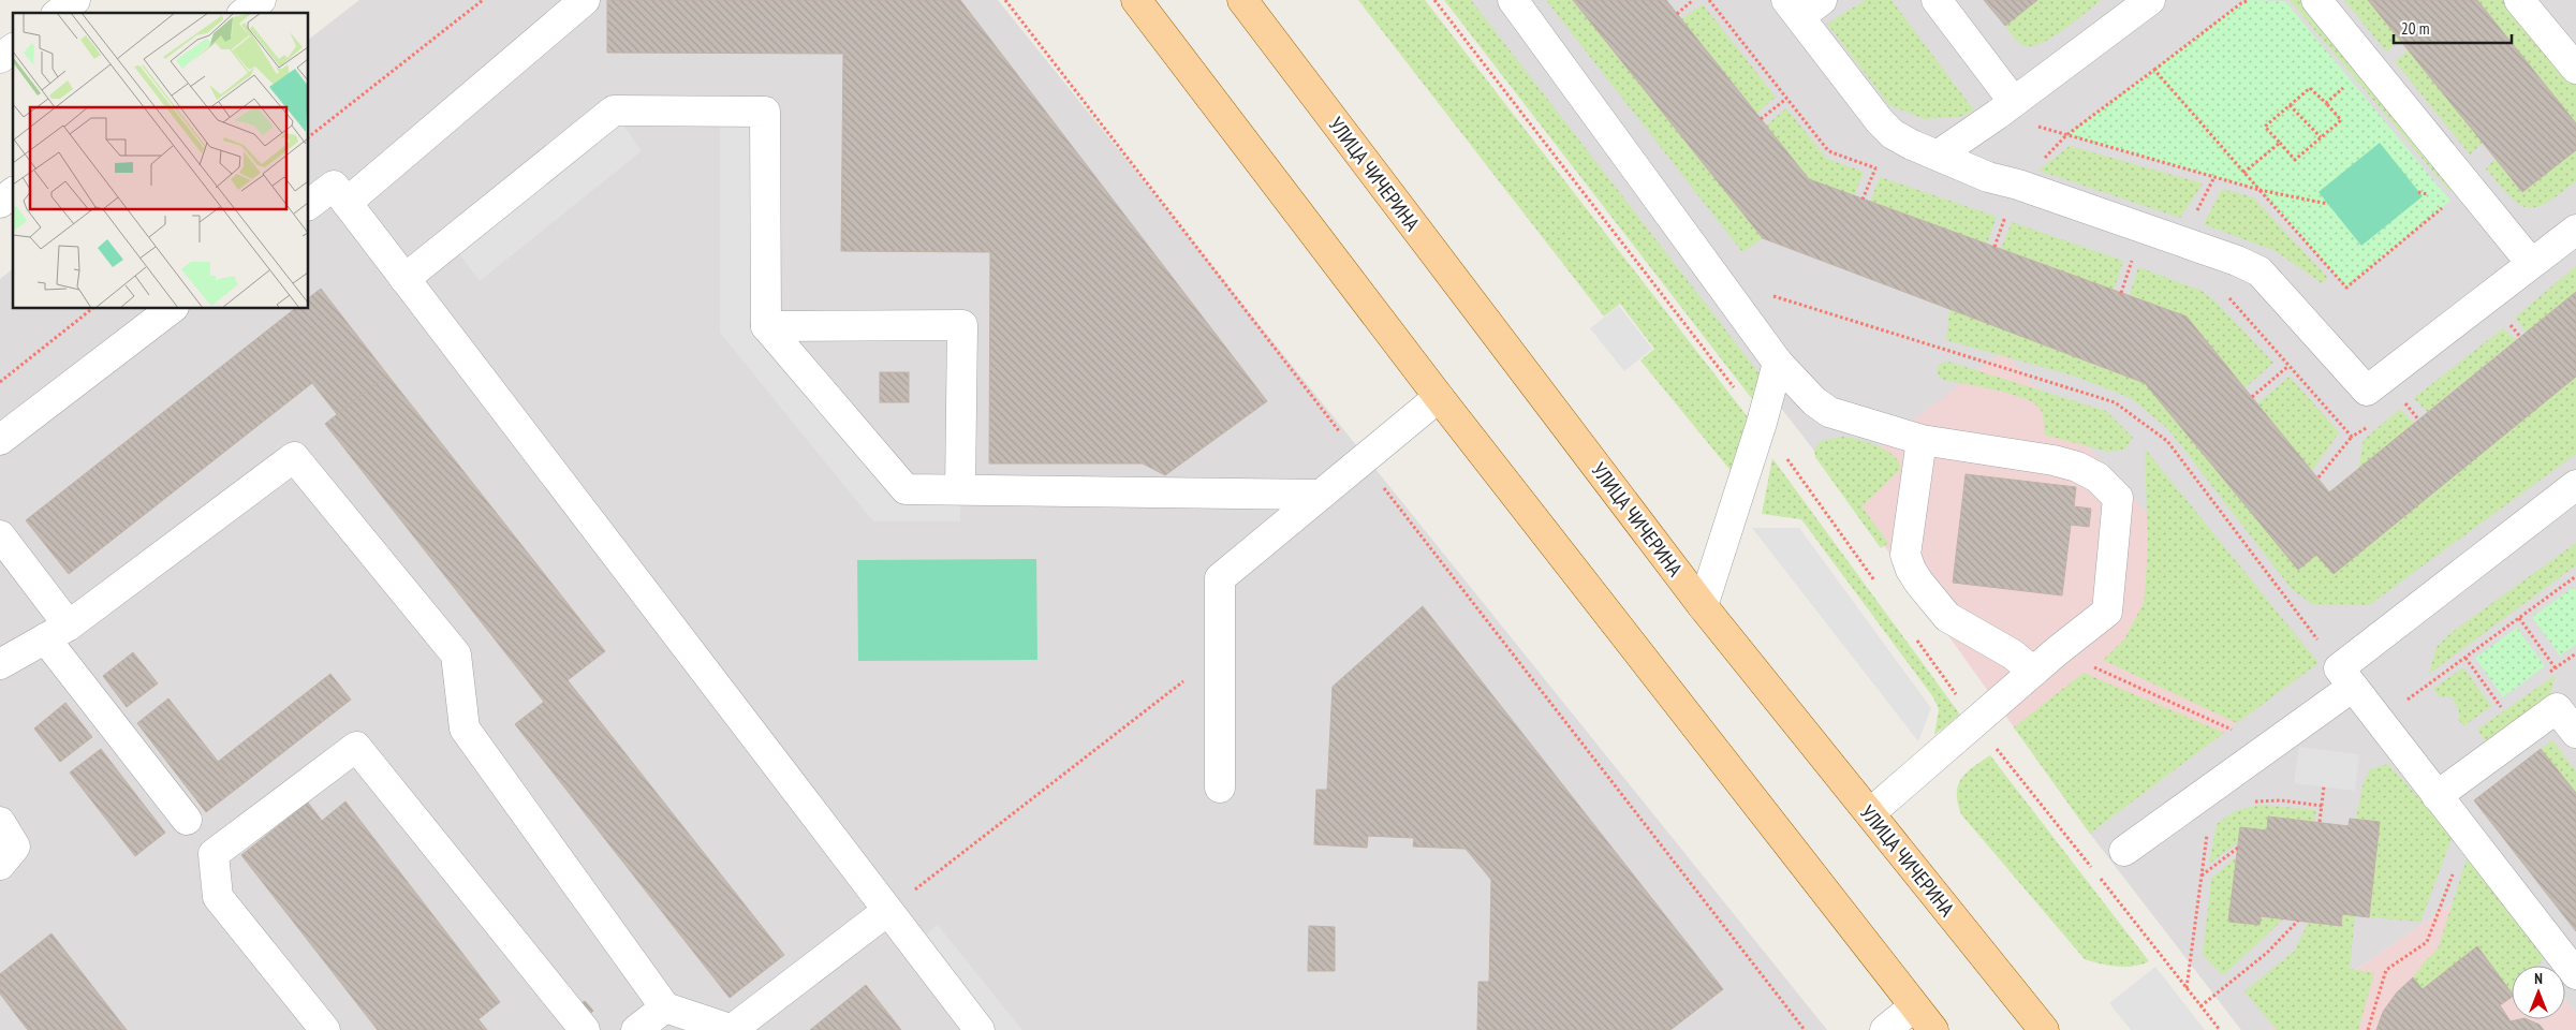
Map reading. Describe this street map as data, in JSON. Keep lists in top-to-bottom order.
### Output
{
  "streets": {
    "main road": ["УЛИЦА ЧИЧЕРИНА"]
  },
  "scale_bar": "20 m",
  "north": "top"
}
